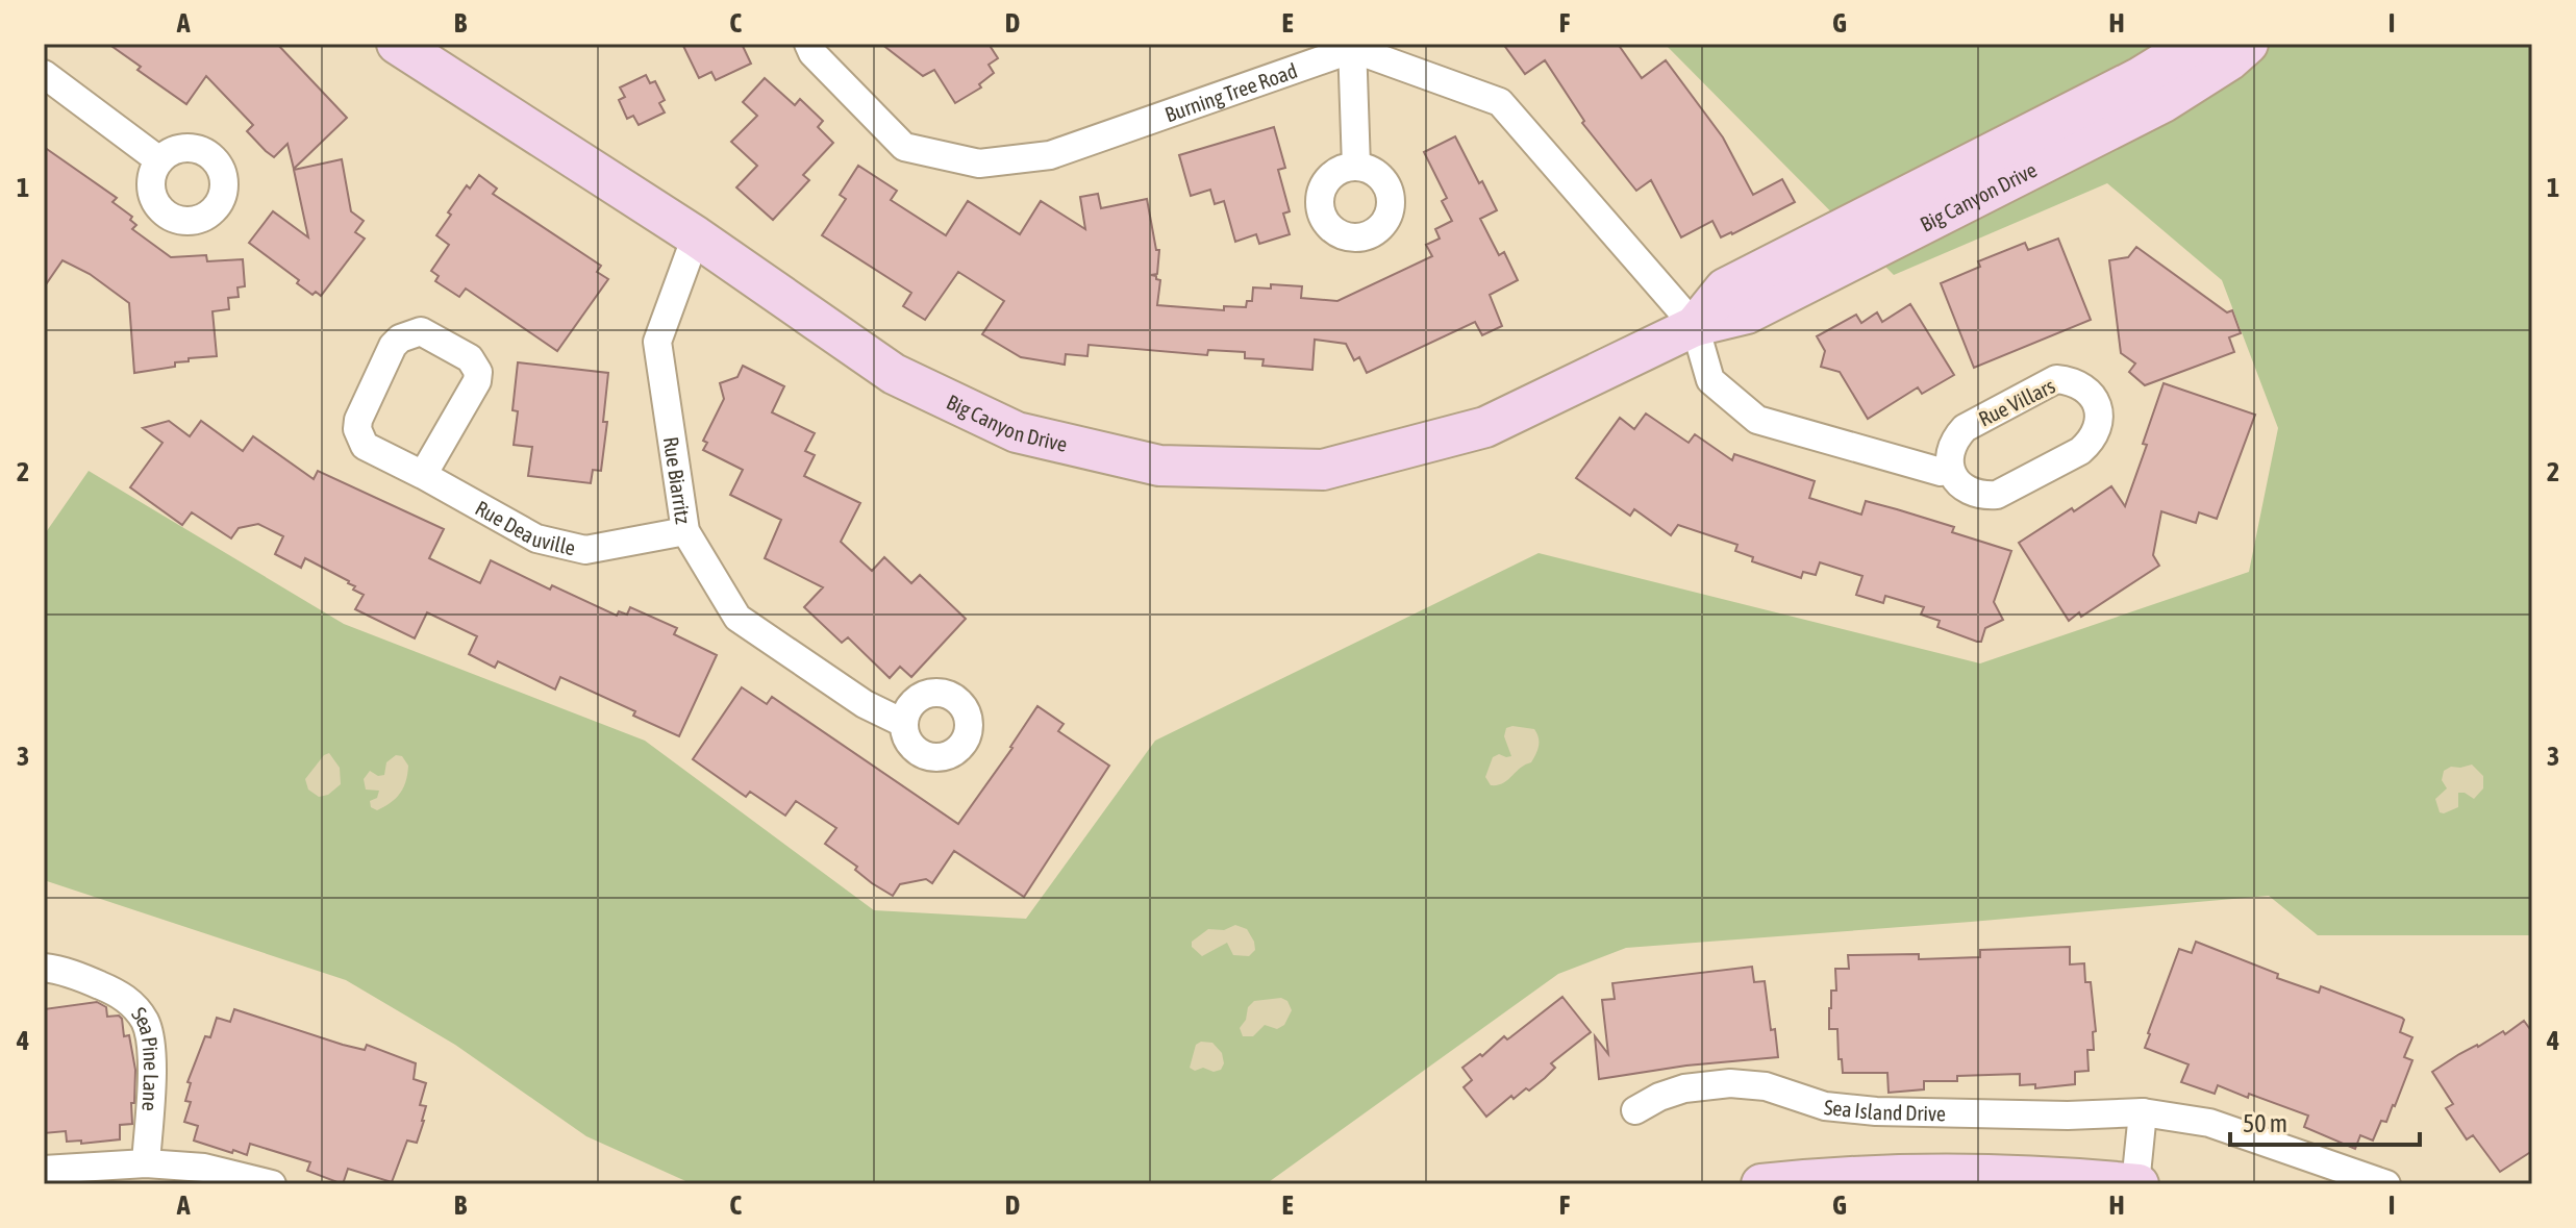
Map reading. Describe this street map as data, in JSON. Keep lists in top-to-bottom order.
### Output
{
  "streets": {
    "street": [
      "Burning Tree Road",
      "Big Canyon Drive",
      "Rue Villars",
      "Rue Biarritz",
      "Rue Deauville",
      "Sea Pine Lane",
      "Sea Island Drive"
    ]
  },
  "crossings": [
    ["Big Canyon Drive", "Rue Biarritz"],
    ["Rue Biarritz", "Rue Deauville"]
  ],
  "scale_bar": "50 m",
  "grid": {
    "columns": [
      "A",
      "B",
      "C",
      "D",
      "E",
      "F",
      "G",
      "H",
      "I"
    ],
    "rows": [
      "1",
      "2",
      "3",
      "4"
    ]
  }
}
